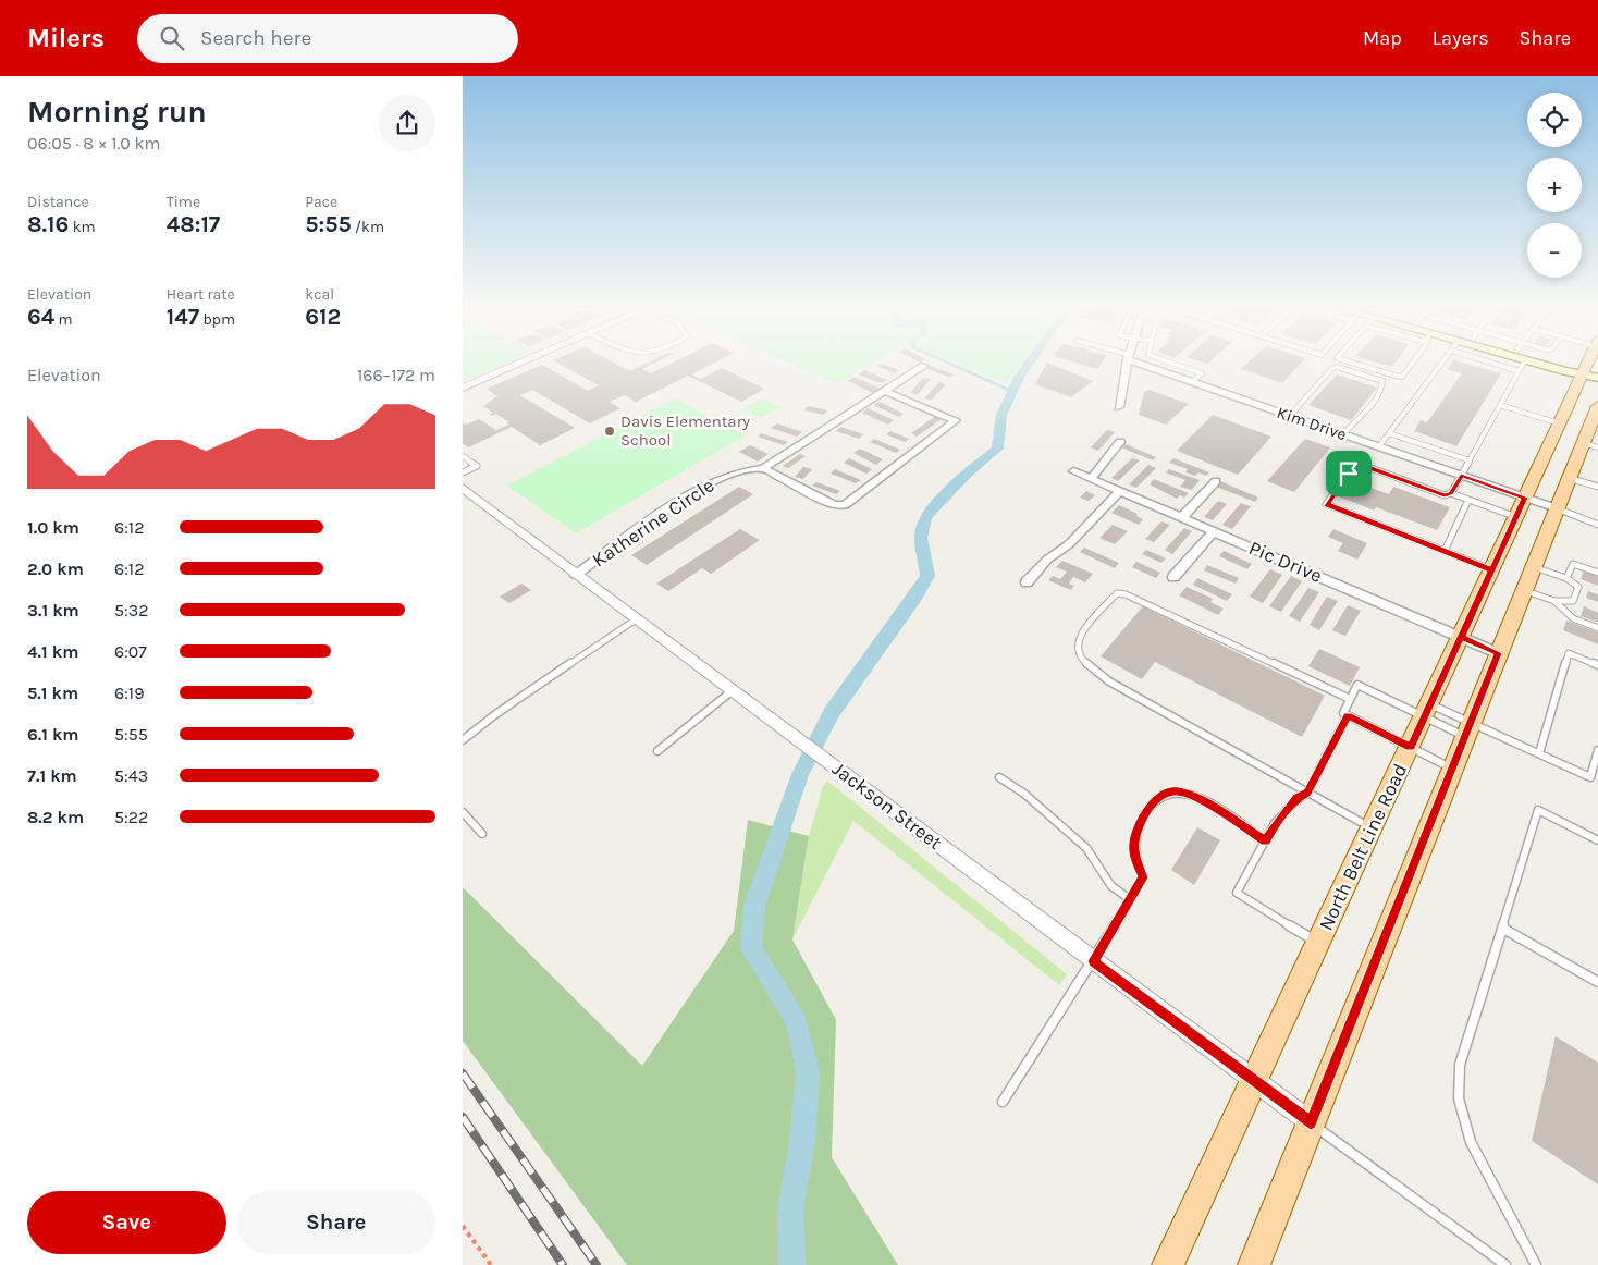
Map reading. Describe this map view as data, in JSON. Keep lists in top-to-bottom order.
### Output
{
  "streets": {
    "main road": ["North Belt Line Road"],
    "street": [
      "Kim Drive",
      "Katherine Circle",
      "Pic Drive",
      "Jackson Street"
    ]
  },
  "crossings": [
    ["Kim Drive", "North Belt Line Road"],
    ["Katherine Circle", "Jackson Street"],
    ["Pic Drive", "North Belt Line Road"],
    ["Jackson Street", "North Belt Line Road"]
  ],
  "places": ["Davis Elementary School"],
  "page": {
    "header": "Milers",
    "search": "Search here",
    "nav": ["Map", "Layers", "Share"],
    "heading": ["Morning run", "06:05 · 8 × 1.0 km"],
    "map_buttons": ["+", "−"],
    "stats": [
      ["Distance", "8.16 km"],
      ["Time", "48:17"],
      ["Pace", "5:55 /km"],
      ["Elevation", "64 m"],
      ["Heart rate", "147 bpm"],
      ["kcal", "612"]
    ],
    "chart": ["Elevation", "166–172 m"],
    "list": [
      {
        "name": "1.0 km",
        "note": "6:12"
      },
      {
        "name": "2.0 km",
        "note": "6:12"
      },
      {
        "name": "3.1 km",
        "note": "5:32"
      },
      {
        "name": "4.1 km",
        "note": "6:07"
      },
      {
        "name": "5.1 km",
        "note": "6:19"
      },
      {
        "name": "6.1 km",
        "note": "5:55"
      },
      {
        "name": "7.1 km",
        "note": "5:43"
      },
      {
        "name": "8.2 km",
        "note": "5:22"
      }
    ],
    "buttons": ["Save", "Share"]
  }
}
